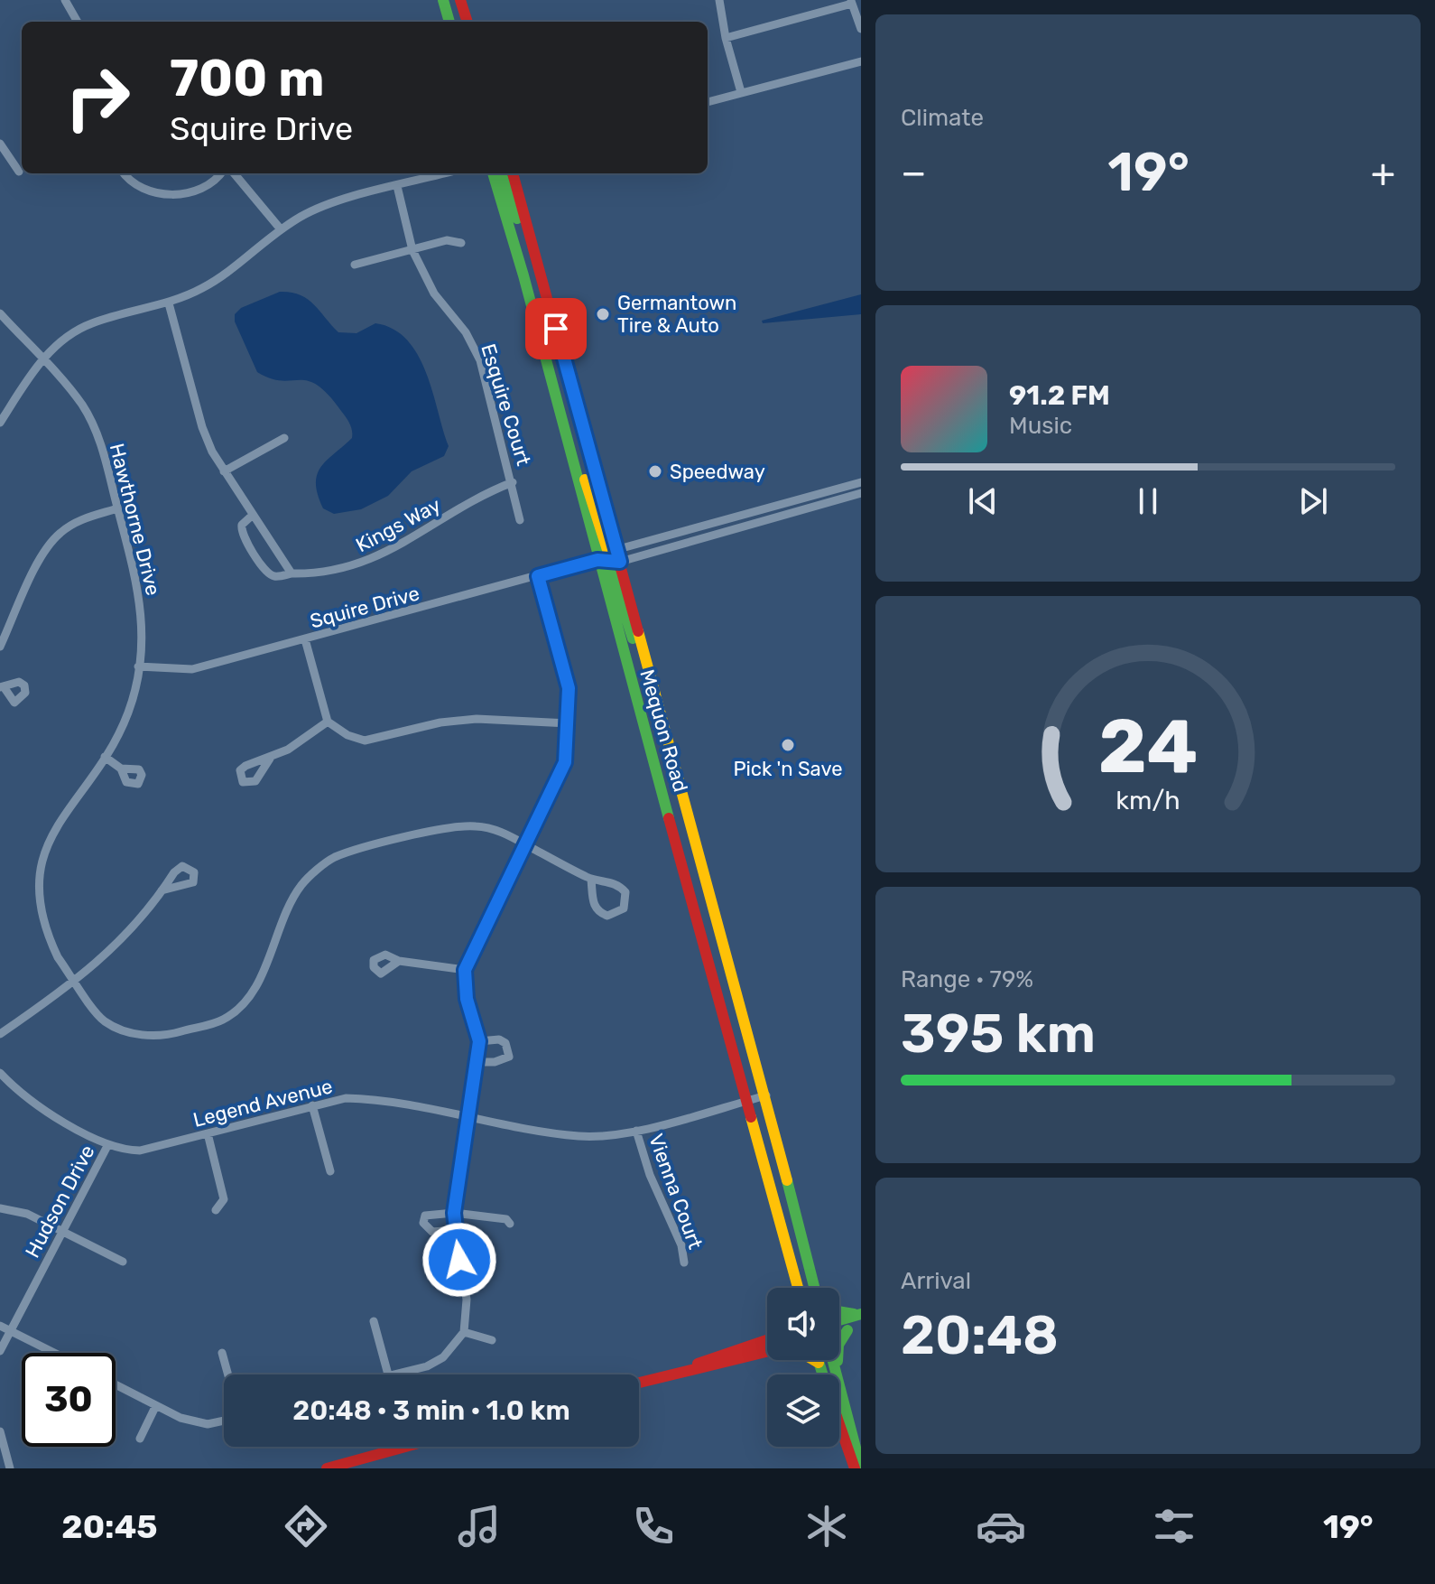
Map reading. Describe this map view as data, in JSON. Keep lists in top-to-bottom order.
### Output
{
  "streets": {
    "main road": ["Mequon Road"],
    "street": [
      "Esquire Court",
      "Hawthorne Drive",
      "Kings Way",
      "Squire Drive",
      "Legend Avenue",
      "Vienna Court",
      "Hudson Drive"
    ]
  },
  "crossings": [
    ["Esquire Court", "Kings Way"],
    ["Hawthorne Drive", "Squire Drive"],
    ["Squire Drive", "Mequon Road"],
    ["Mequon Road", "Legend Avenue"],
    ["Legend Avenue", "Vienna Court"],
    ["Legend Avenue", "Hudson Drive"]
  ],
  "places": ["Germantown Tire & Auto", "Speedway", "Pick 'n Save"],
  "page": {
    "tile": [
      "Climate",
      ["Range · 79%", "395 km"],
      ["Arrival", "20:48"]
    ],
    "turn": ["700 m", "Squire Drive"],
    "heat": ["−", "19°", "+"],
    "song": ["91.2 FM", "Music"],
    "limit": "30",
    "trip": "20:48 · 3 min · 1.0 km",
    "tabs": ["20:45", "19°"],
    "gauge": ["24", "km/h"]
  }
}
